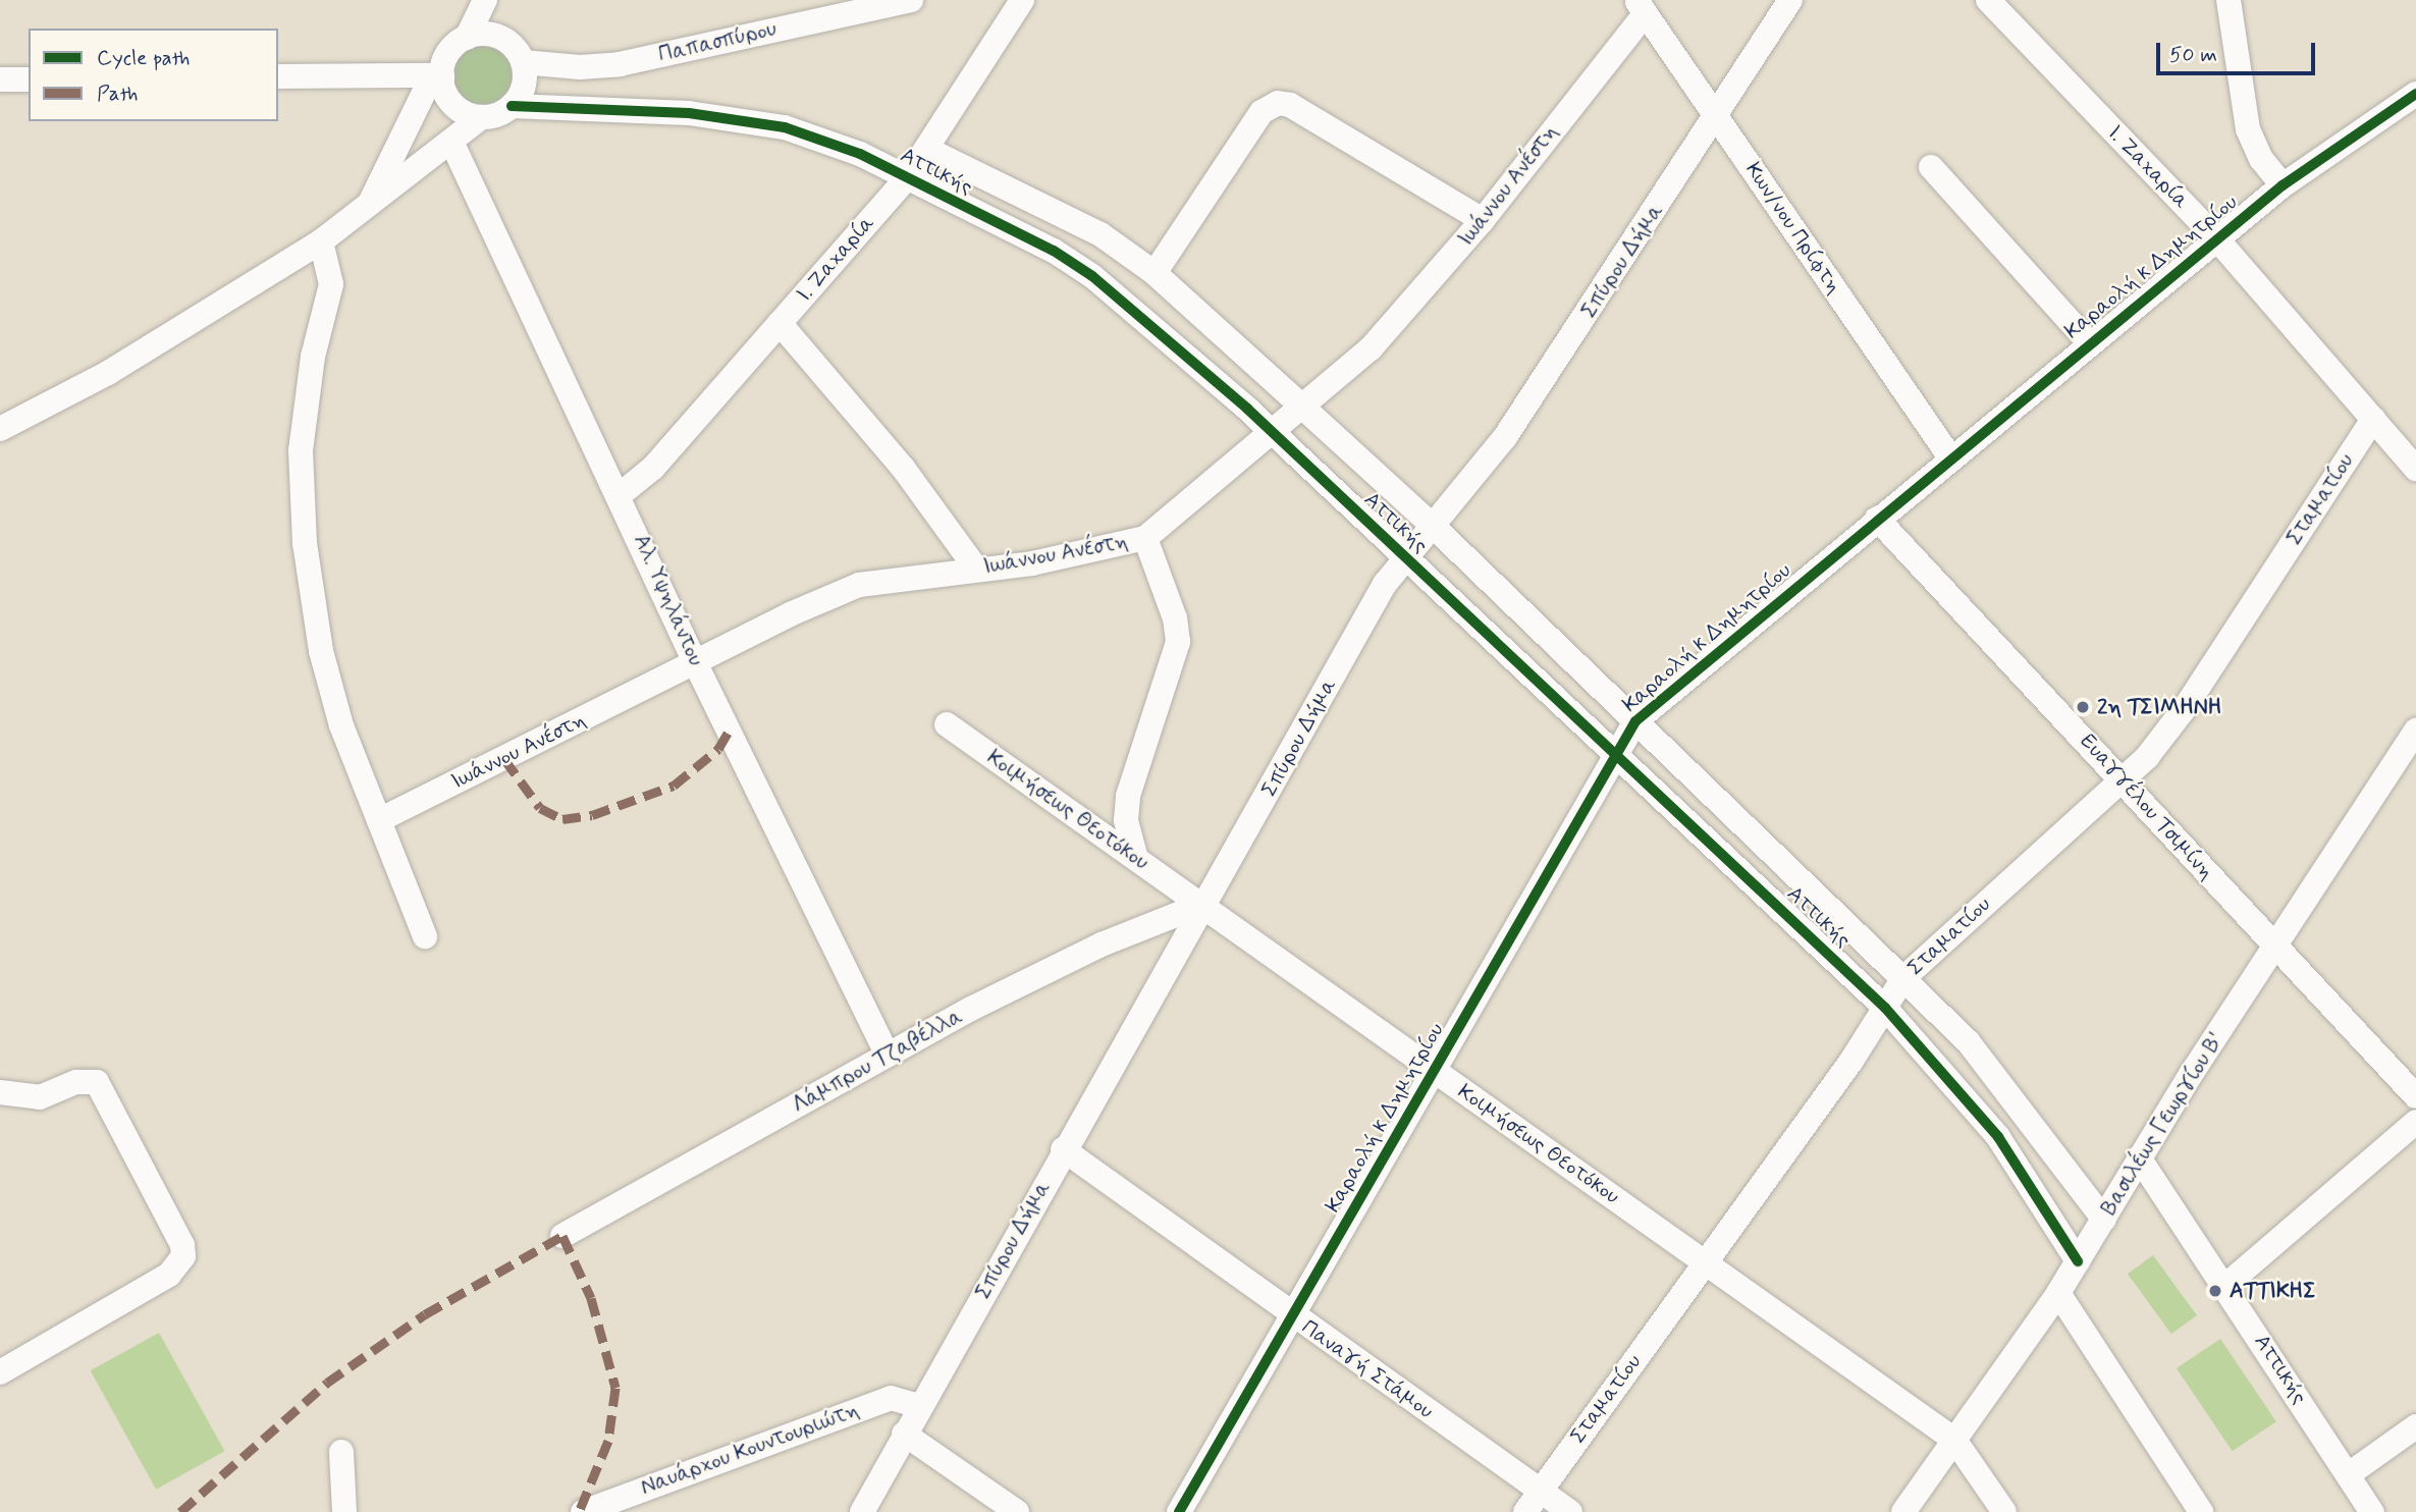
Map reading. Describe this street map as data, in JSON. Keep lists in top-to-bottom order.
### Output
{
  "streets": {
    "street": [
      "Παπασπύρου",
      "Ι. Ζαχαρία",
      "Αττικής",
      "Ιωάννου Ανέστη",
      "Κων/νου Πρίφτη",
      "Σπύρου Δήμα",
      "Καραολή κ Δημητρίου",
      "Σταματίου",
      "Αλ. Υψηλάντου",
      "Ευαγγέλου Τσιμίνη",
      "Κοιμήσεως Θεοτόκου",
      "Λάμπρου Τζαβέλλα",
      "Βασιλέως Γεωργίου Β'",
      "Παναγή Στάμου",
      "Ναυάρχου Κουντουριώτη"
    ]
  },
  "crossings": [
    ["Παπασπύρου", "Αττικής"],
    ["Ι. Ζαχαρία", "Αττικής"],
    ["Ι. Ζαχαρία", "Καραολή κ Δημητρίου"],
    ["Ι. Ζαχαρία", "Σταματίου"],
    ["Ι. Ζαχαρία", "Αλ. Υψηλάντου"],
    ["Αττικής", "Ιωάννου Ανέστη"],
    ["Αττικής", "Σπύρου Δήμα"],
    ["Αττικής", "Καραολή κ Δημητρίου"],
    ["Αττικής", "Σταματίου"],
    ["Αττικής", "Βασιλέως Γεωργίου Β'"],
    ["Ιωάννου Ανέστη", "Κων/νου Πρίφτη"],
    ["Ιωάννου Ανέστη", "Αλ. Υψηλάντου"],
    ["Κων/νου Πρίφτη", "Σπύρου Δήμα"],
    ["Κων/νου Πρίφτη", "Καραολή κ Δημητρίου"],
    ["Σπύρου Δήμα", "Κοιμήσεως Θεοτόκου"],
    ["Σπύρου Δήμα", "Λάμπρου Τζαβέλλα"],
    ["Σπύρου Δήμα", "Παναγή Στάμου"],
    ["Σπύρου Δήμα", "Ναυάρχου Κουντουριώτη"],
    ["Καραολή κ Δημητρίου", "Ευαγγέλου Τσιμίνη"],
    ["Καραολή κ Δημητρίου", "Κοιμήσεως Θεοτόκου"],
    ["Καραολή κ Δημητρίου", "Παναγή Στάμου"],
    ["Σταματίου", "Ευαγγέλου Τσιμίνη"],
    ["Σταματίου", "Κοιμήσεως Θεοτόκου"],
    ["Σταματίου", "Παναγή Στάμου"],
    ["Αλ. Υψηλάντου", "Λάμπρου Τζαβέλλα"],
    ["Ευαγγέλου Τσιμίνη", "Βασιλέως Γεωργίου Β'"],
    ["Κοιμήσεως Θεοτόκου", "Λάμπρου Τζαβέλλα"],
    ["Κοιμήσεως Θεοτόκου", "Βασιλέως Γεωργίου Β'"]
  ],
  "places": ["2η ΤΣΙΜΗΝΗ", "ΑΤΤΙΚΗΣ"],
  "legend": ["Cycle path", "Path"],
  "scale_bar": "50 m"
}
